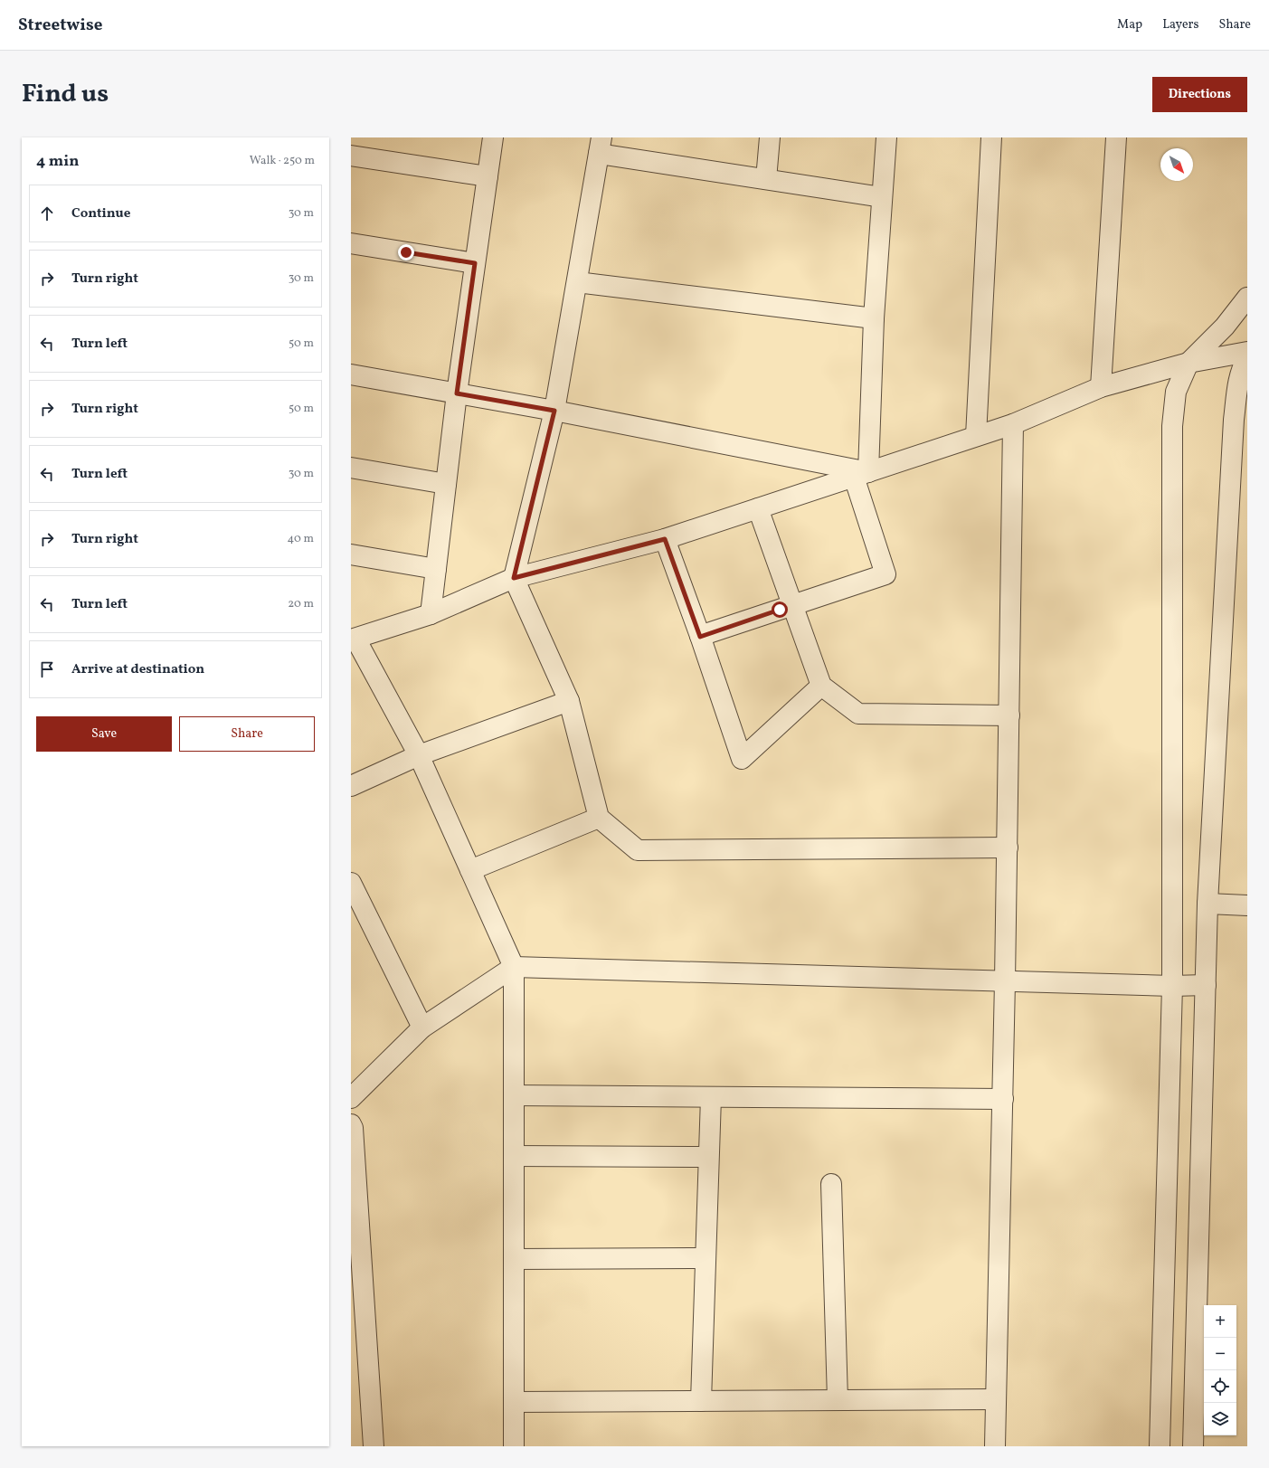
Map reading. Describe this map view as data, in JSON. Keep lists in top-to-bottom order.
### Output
{
  "north": "bottom right",
  "page": {
    "header": "Streetwise",
    "nav": ["Map", "Layers", "Share"],
    "title": "Find us",
    "buttons": [
      "Directions",
      ["Save", "Share"]
    ],
    "heading": ["4 min", "Walk · 250 m"],
    "list": [
      ["Continue", "30 m"],
      ["Turn right", "30 m"],
      ["Turn left", "50 m"],
      ["Turn right", "50 m"],
      ["Turn left", "30 m"],
      ["Turn right", "40 m"],
      ["Turn left", "20 m"],
      "Arrive at destination"
    ],
    "map_buttons": ["+", "−"]
  }
}
